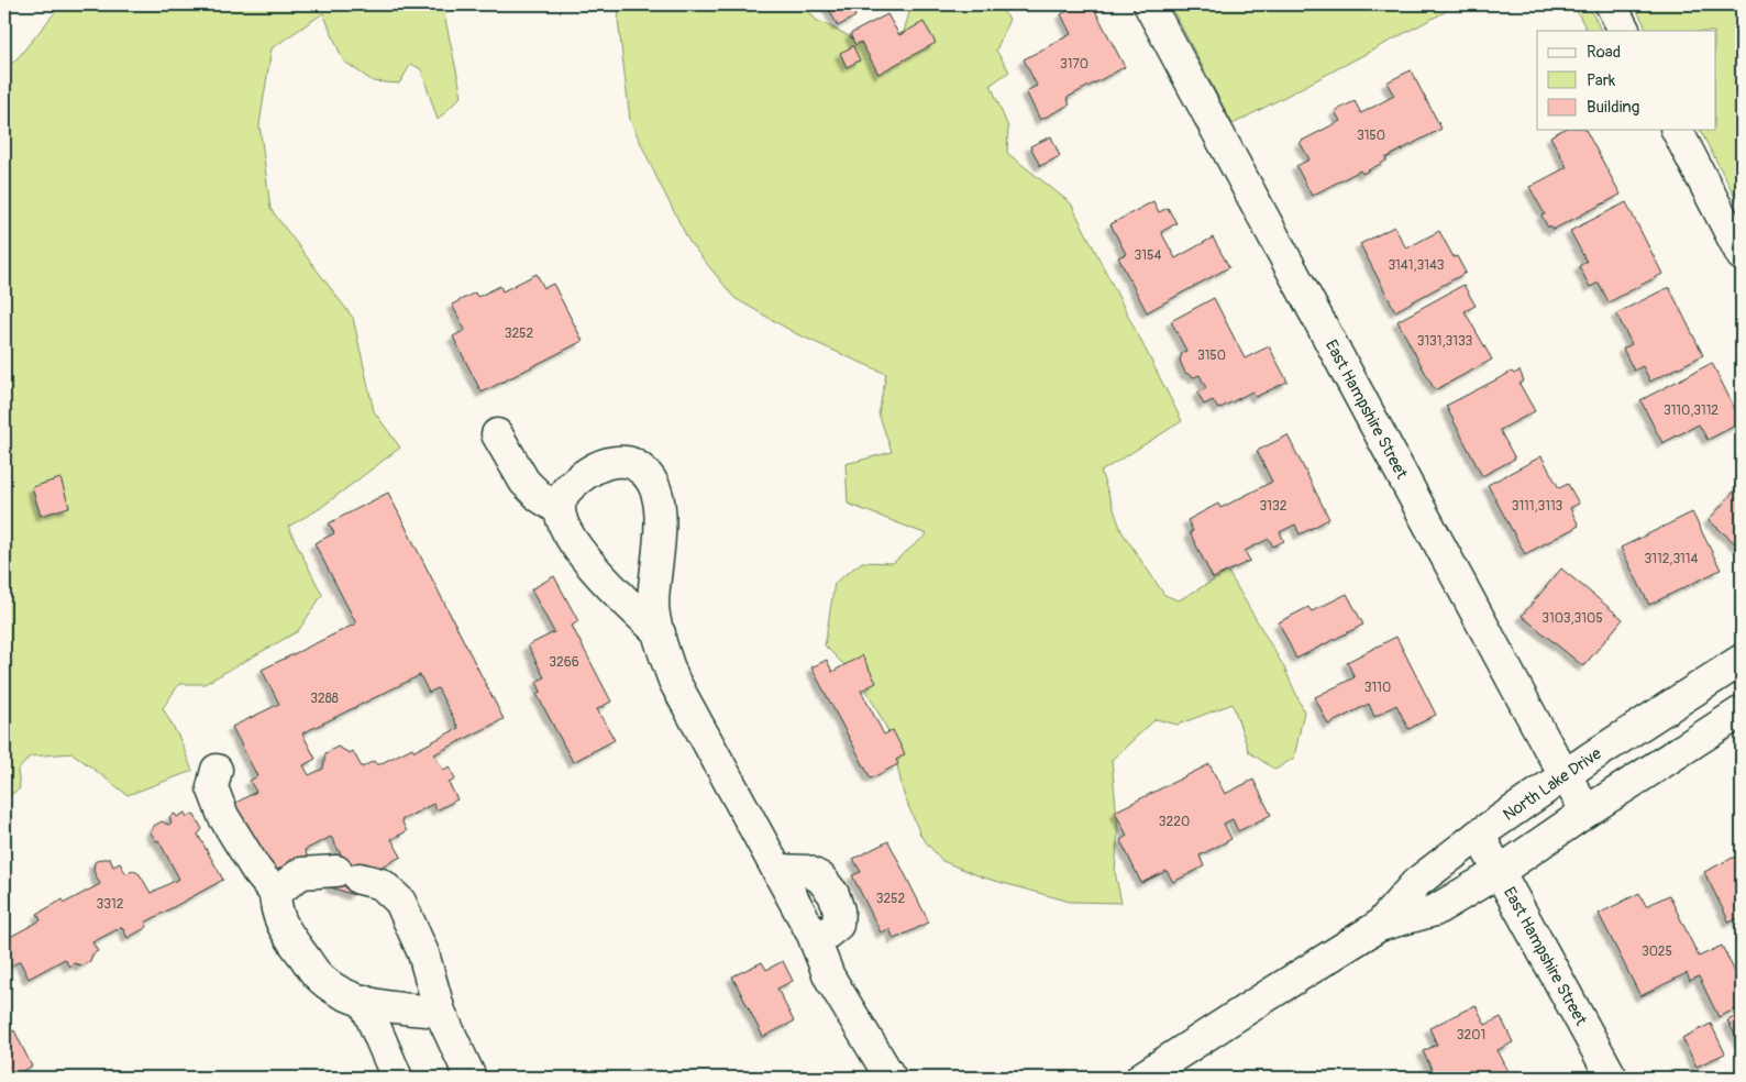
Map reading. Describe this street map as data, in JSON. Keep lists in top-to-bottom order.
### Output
{
  "streets": {
    "street": ["East Hampshire Street", "North Lake Drive"]
  },
  "crossings": [
    ["East Hampshire Street", "North Lake Drive"]
  ],
  "house_numbers": [
    "3170",
    "3150",
    "3154",
    "3141,3143",
    "3252",
    "3131,3133",
    "3150",
    "3110,3112",
    "3132",
    "3111,3113",
    "3112,3114",
    "3103,3105",
    "3266",
    "3110",
    "3288",
    "3220",
    "3252",
    "3312",
    "3025",
    "3201"
  ],
  "legend": ["Road", "Park", "Building"]
}
